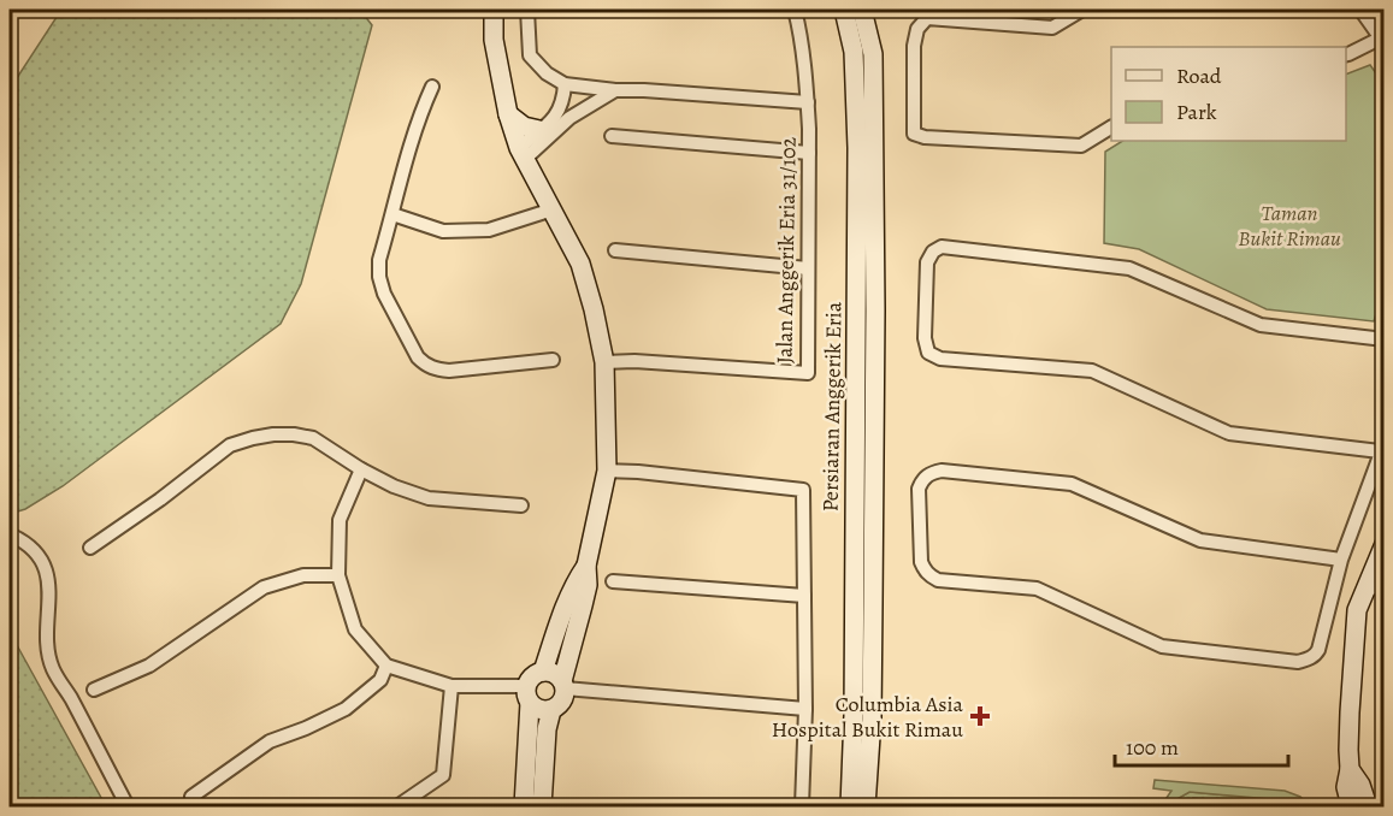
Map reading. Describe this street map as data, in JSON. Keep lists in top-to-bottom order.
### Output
{
  "streets": {
    "main road": ["Persiaran Anggerik Eria"],
    "street": ["Jalan Anggerik Eria 31/102"]
  },
  "parks": ["Taman Bukit Rimau"],
  "places": {
    "health": ["Columbia Asia Hospital Bukit Rimau"]
  },
  "legend": ["Road", "Park"],
  "scale_bar": "100 m"
}
